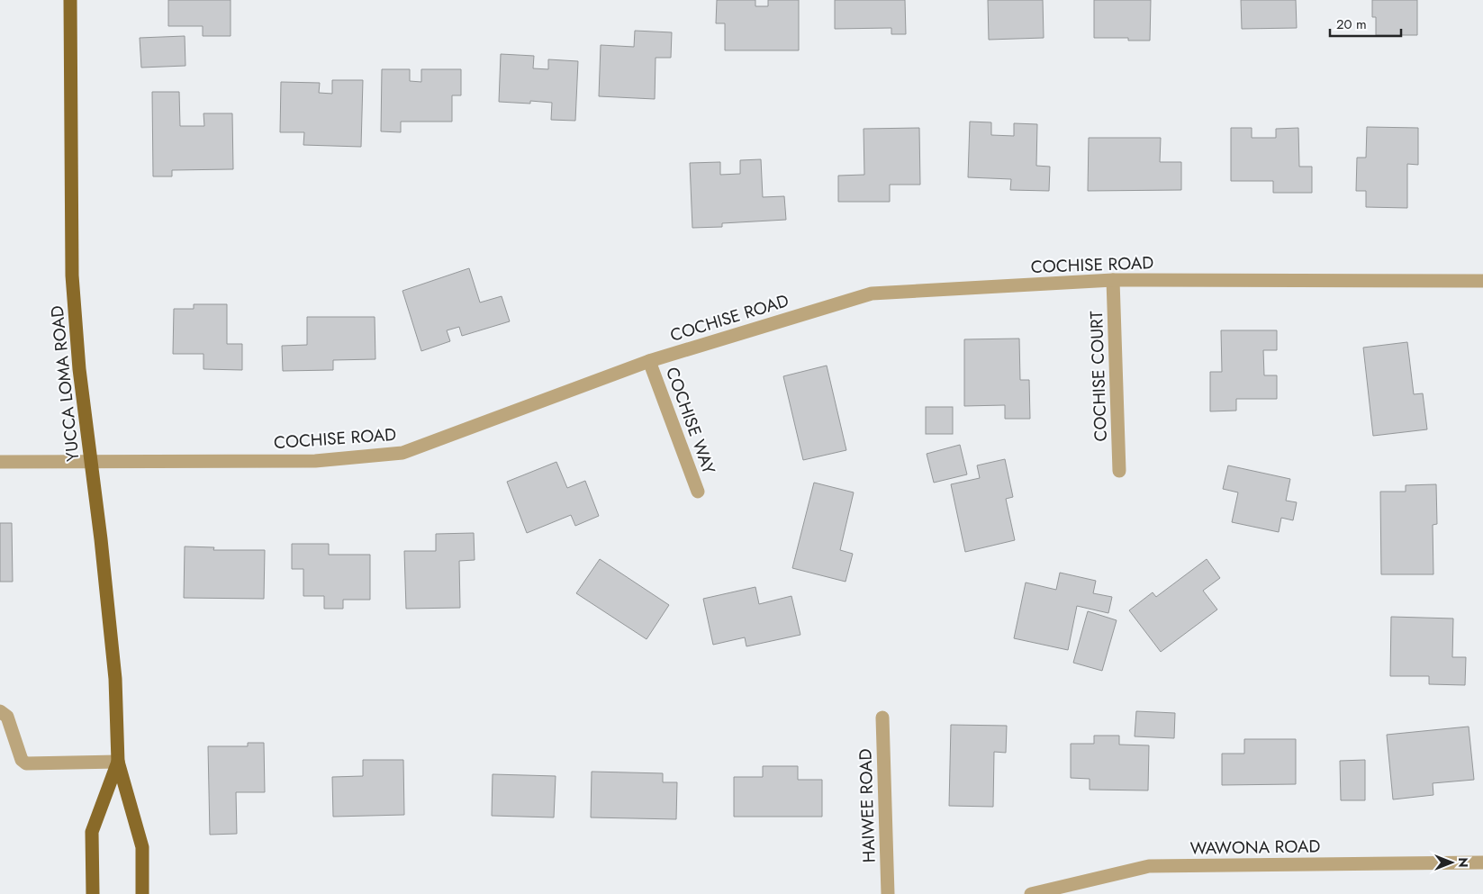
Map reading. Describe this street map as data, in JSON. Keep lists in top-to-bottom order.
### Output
{
  "streets": {
    "main road": ["YUCCA LOMA ROAD"],
    "street": [
      "COCHISE ROAD",
      "COCHISE COURT",
      "COCHISE WAY",
      "HAIWEE ROAD",
      "WAWONA ROAD"
    ]
  },
  "crossings": [
    ["COCHISE ROAD", "COCHISE COURT"],
    ["COCHISE ROAD", "YUCCA LOMA ROAD"],
    ["COCHISE ROAD", "COCHISE WAY"]
  ],
  "scale_bar": "20 m",
  "north": "right"
}
